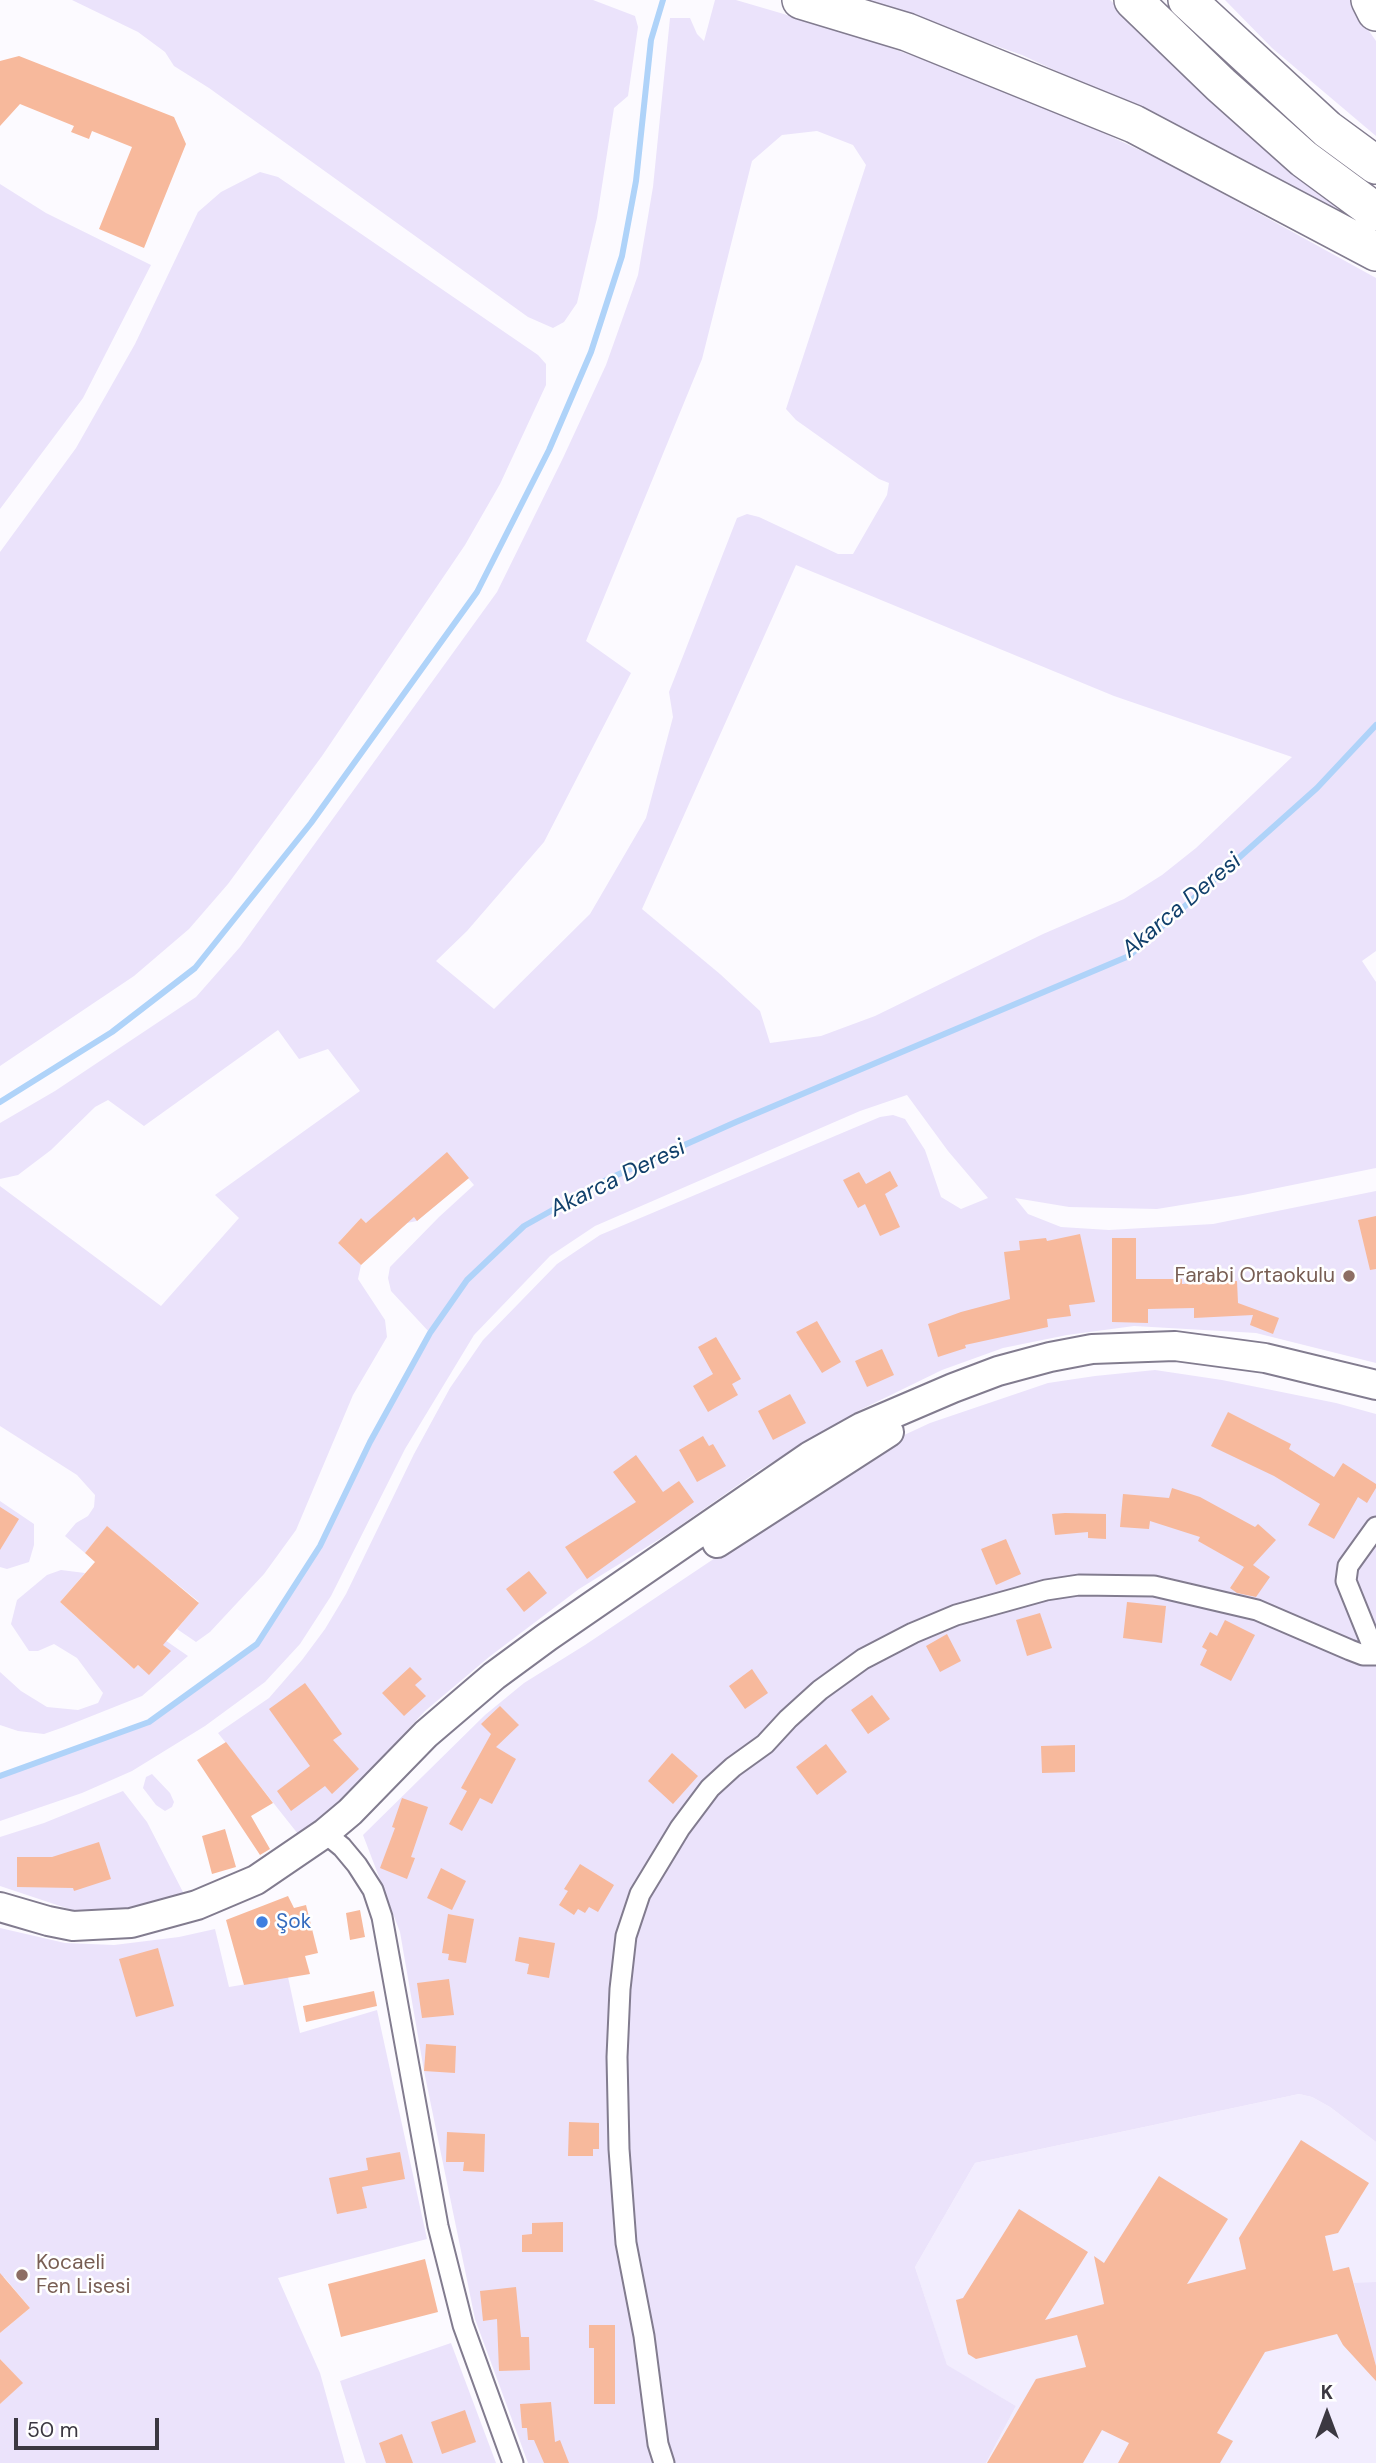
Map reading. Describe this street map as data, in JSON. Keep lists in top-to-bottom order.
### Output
{
  "water": ["Akarca Deresi"],
  "places": ["Farabi Ortaokulu", "Şok", "Kocaeli Fen Lisesi"],
  "scale_bar": "50 m",
  "north": "top"
}
